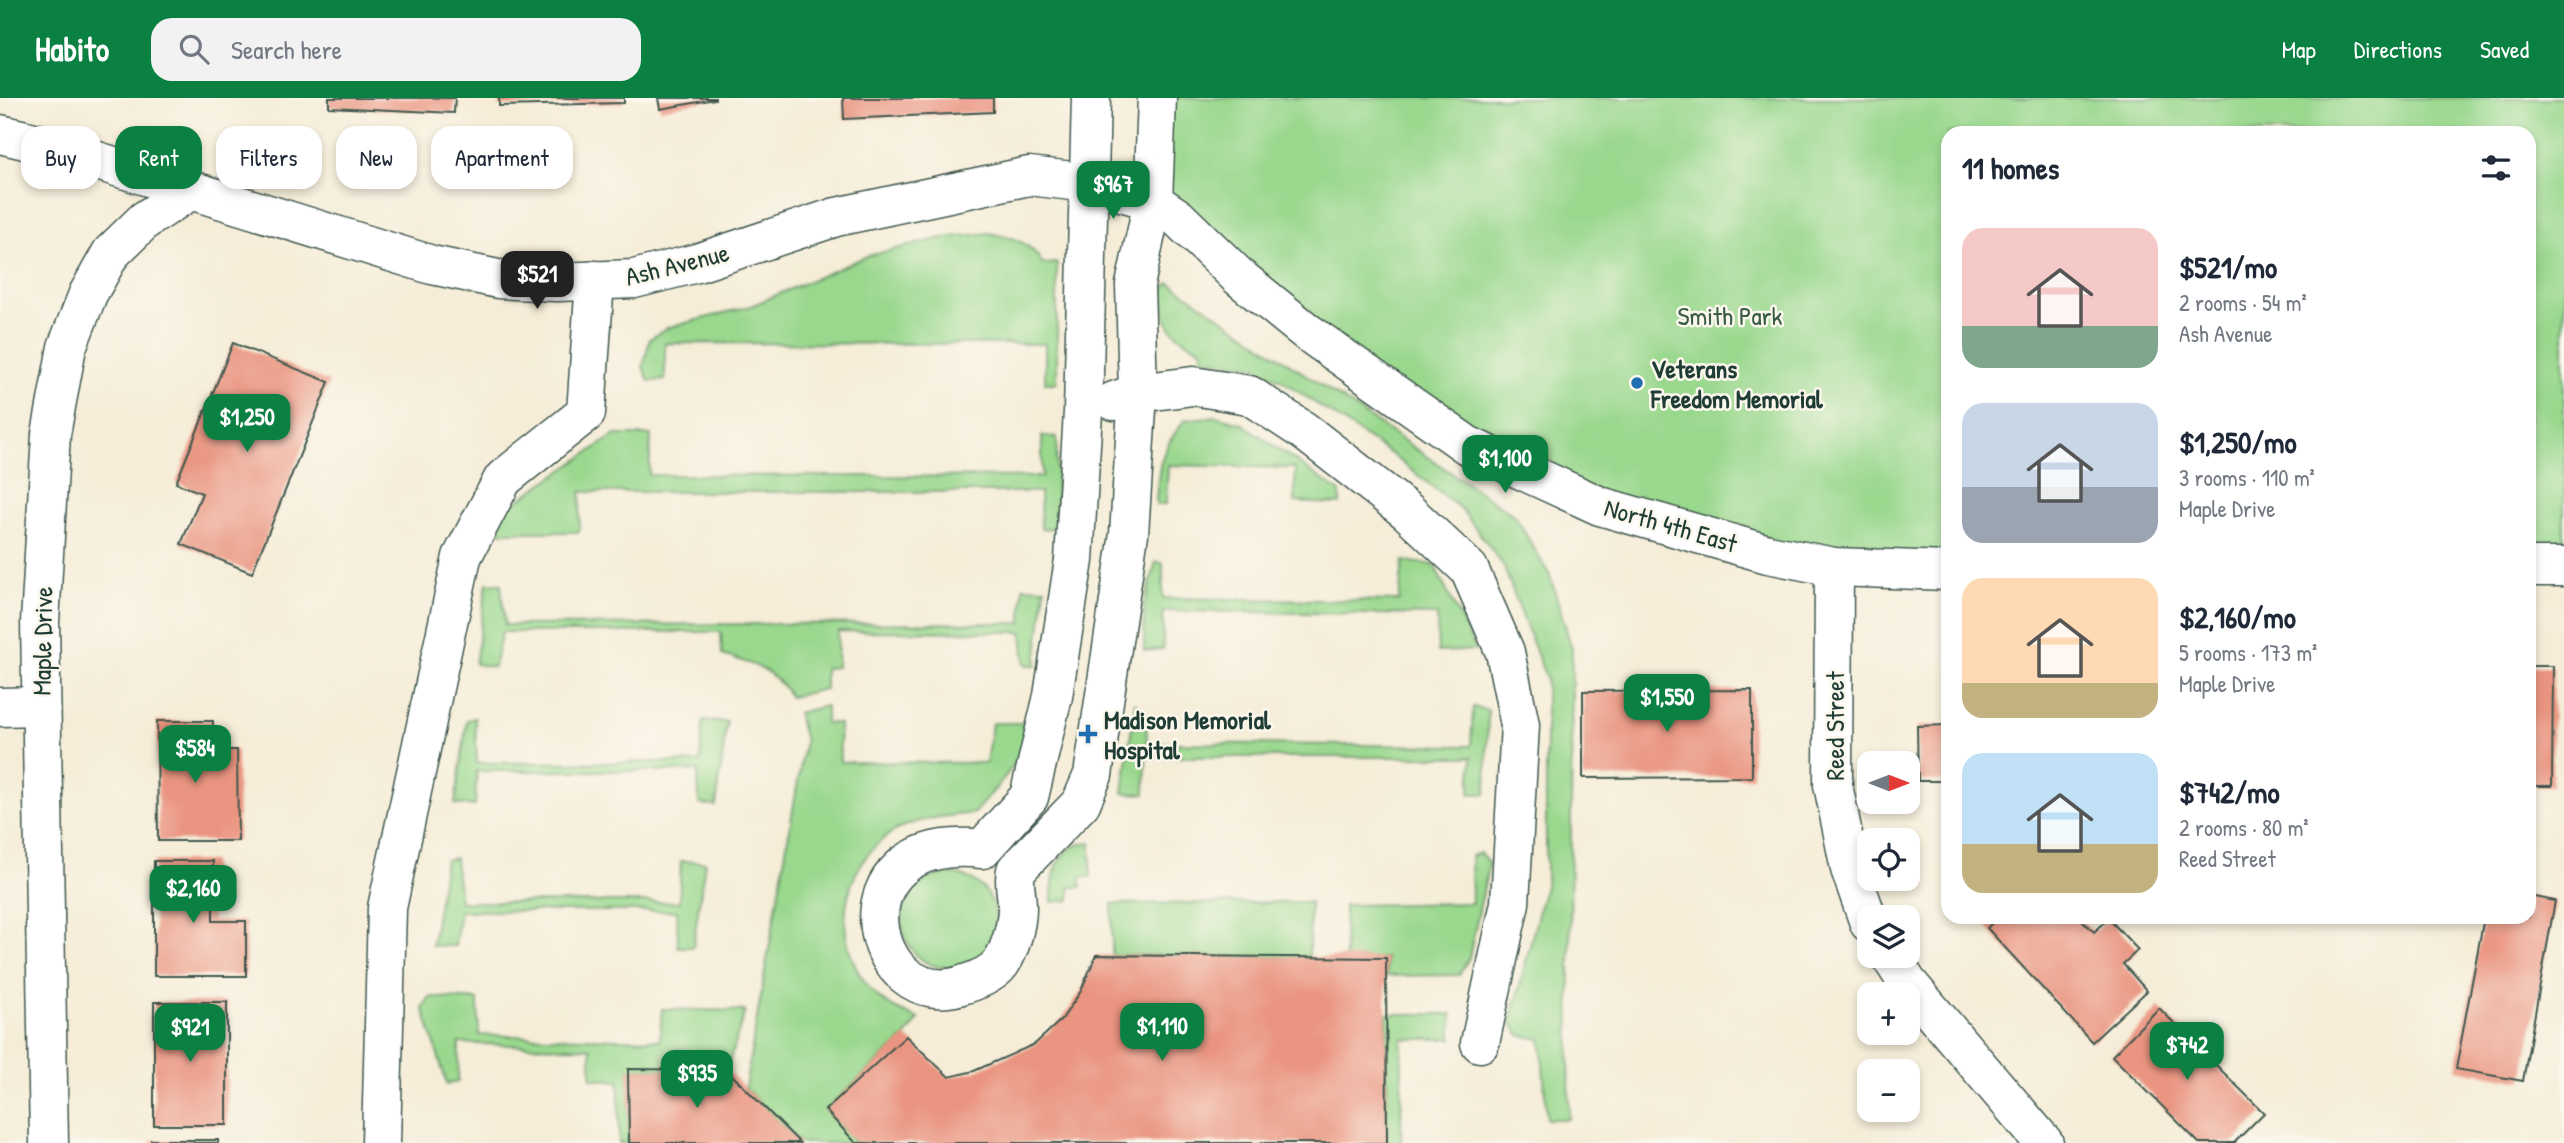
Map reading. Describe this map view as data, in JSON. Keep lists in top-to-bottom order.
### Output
{
  "streets": {
    "street": [
      "Ash Avenue",
      "North 4th East",
      "Maple Drive",
      "Reed Street"
    ]
  },
  "crossings": [
    ["Ash Avenue", "North 4th East"],
    ["Ash Avenue", "Maple Drive"],
    ["North 4th East", "Reed Street"]
  ],
  "parks": ["Smith Park"],
  "places": {
    "other": ["Veterans Freedom Memorial"],
    "health": ["Madison Memorial Hospital"]
  },
  "north": "right",
  "page": {
    "header": "Habito",
    "search": "Search here",
    "nav": ["Map", "Directions", "Saved"],
    "chip": [
      "Buy",
      "Rent",
      "Filters",
      "New",
      "Apartment"
    ],
    "heading": "11 homes",
    "price": [
      "$967",
      "$521",
      "$1,250",
      "$1,100",
      "$1,550",
      "$584",
      "$2,160",
      "$1,110",
      "$921",
      "$742",
      "$935"
    ],
    "list": [
      {
        "name": "$521/mo",
        "note": "2 rooms · 54 m² · Ash Avenue"
      },
      {
        "name": "$1,250/mo",
        "note": "3 rooms · 110 m² · Maple Drive"
      },
      {
        "name": "$2,160/mo",
        "note": "5 rooms · 173 m² · Maple Drive"
      },
      {
        "name": "$742/mo",
        "note": "2 rooms · 80 m² · Reed Street"
      }
    ],
    "map_buttons": ["+", "−"]
  }
}
